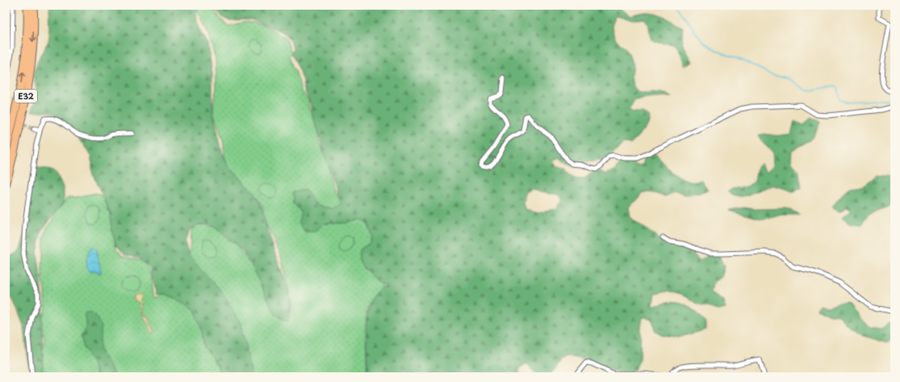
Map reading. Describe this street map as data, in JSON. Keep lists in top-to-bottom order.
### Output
{
  "streets": {
    "highway": ["E32"]
  }
}
